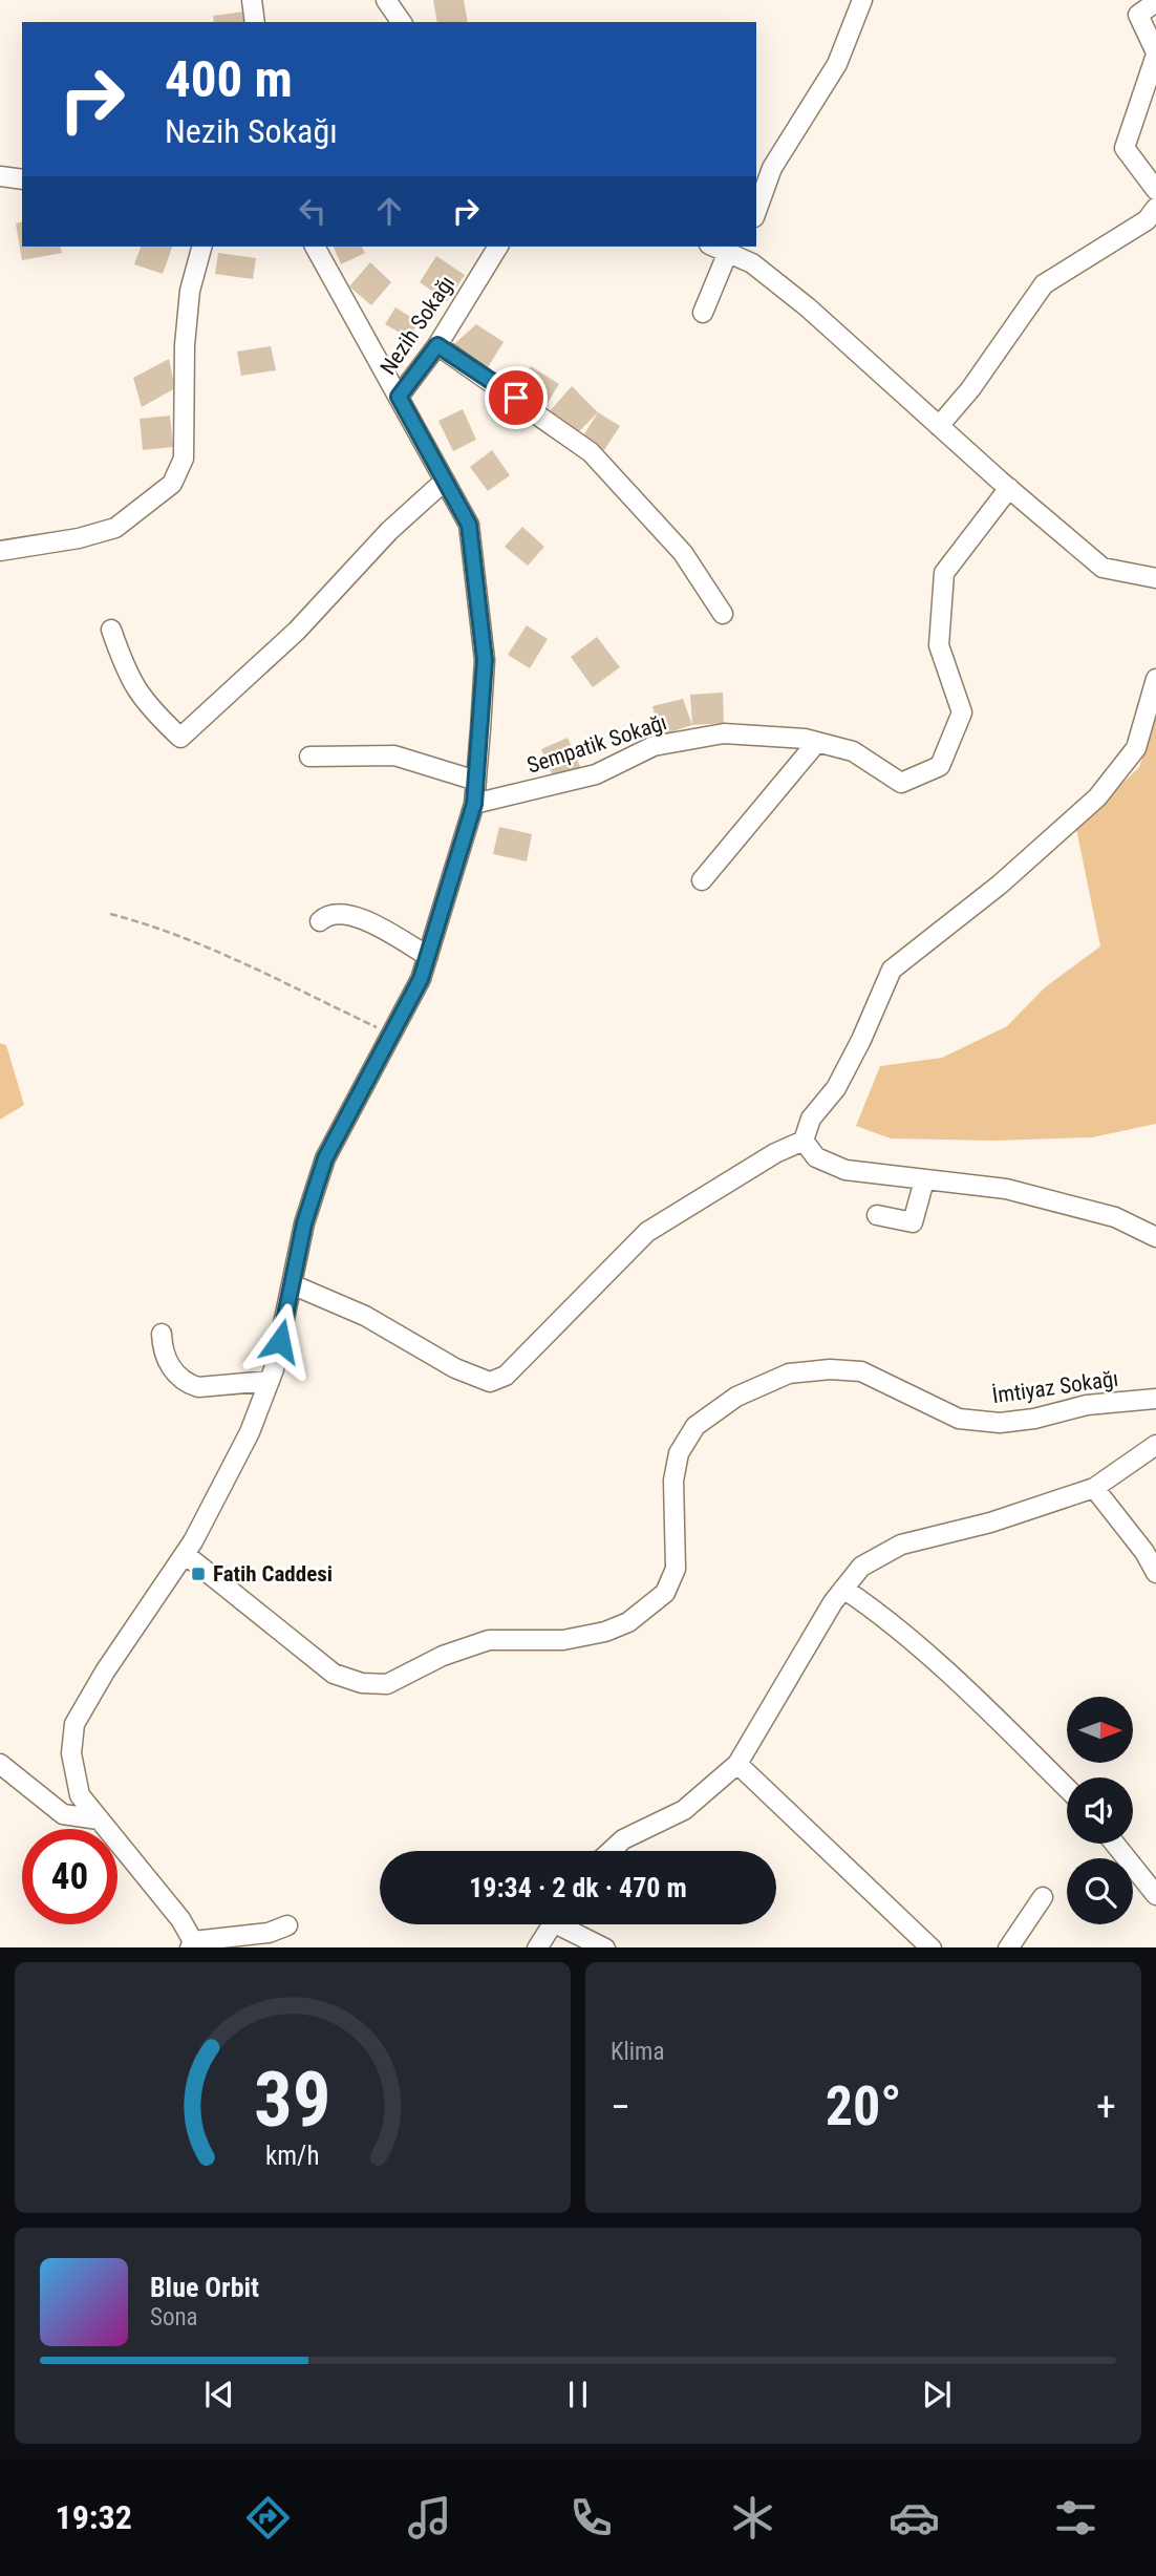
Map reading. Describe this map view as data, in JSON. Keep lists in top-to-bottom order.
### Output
{
  "streets": {
    "street": ["Nezih Sokağı", "Sempatik Sokağı", "İmtiyaz Sokağı"]
  },
  "places": {
    "transit": ["Fatih Caddesi"]
  },
  "north": "right",
  "page": {
    "turn": ["400 m", "Nezih Sokağı"],
    "limit": "40",
    "trip": "19:34 · 2 dk · 470 m",
    "tile": "Klima",
    "heat": ["−", "20°", "+"],
    "song": ["Blue Orbit", "Sona"],
    "tabs": "19:32",
    "gauge": ["39", "km/h"]
  }
}
